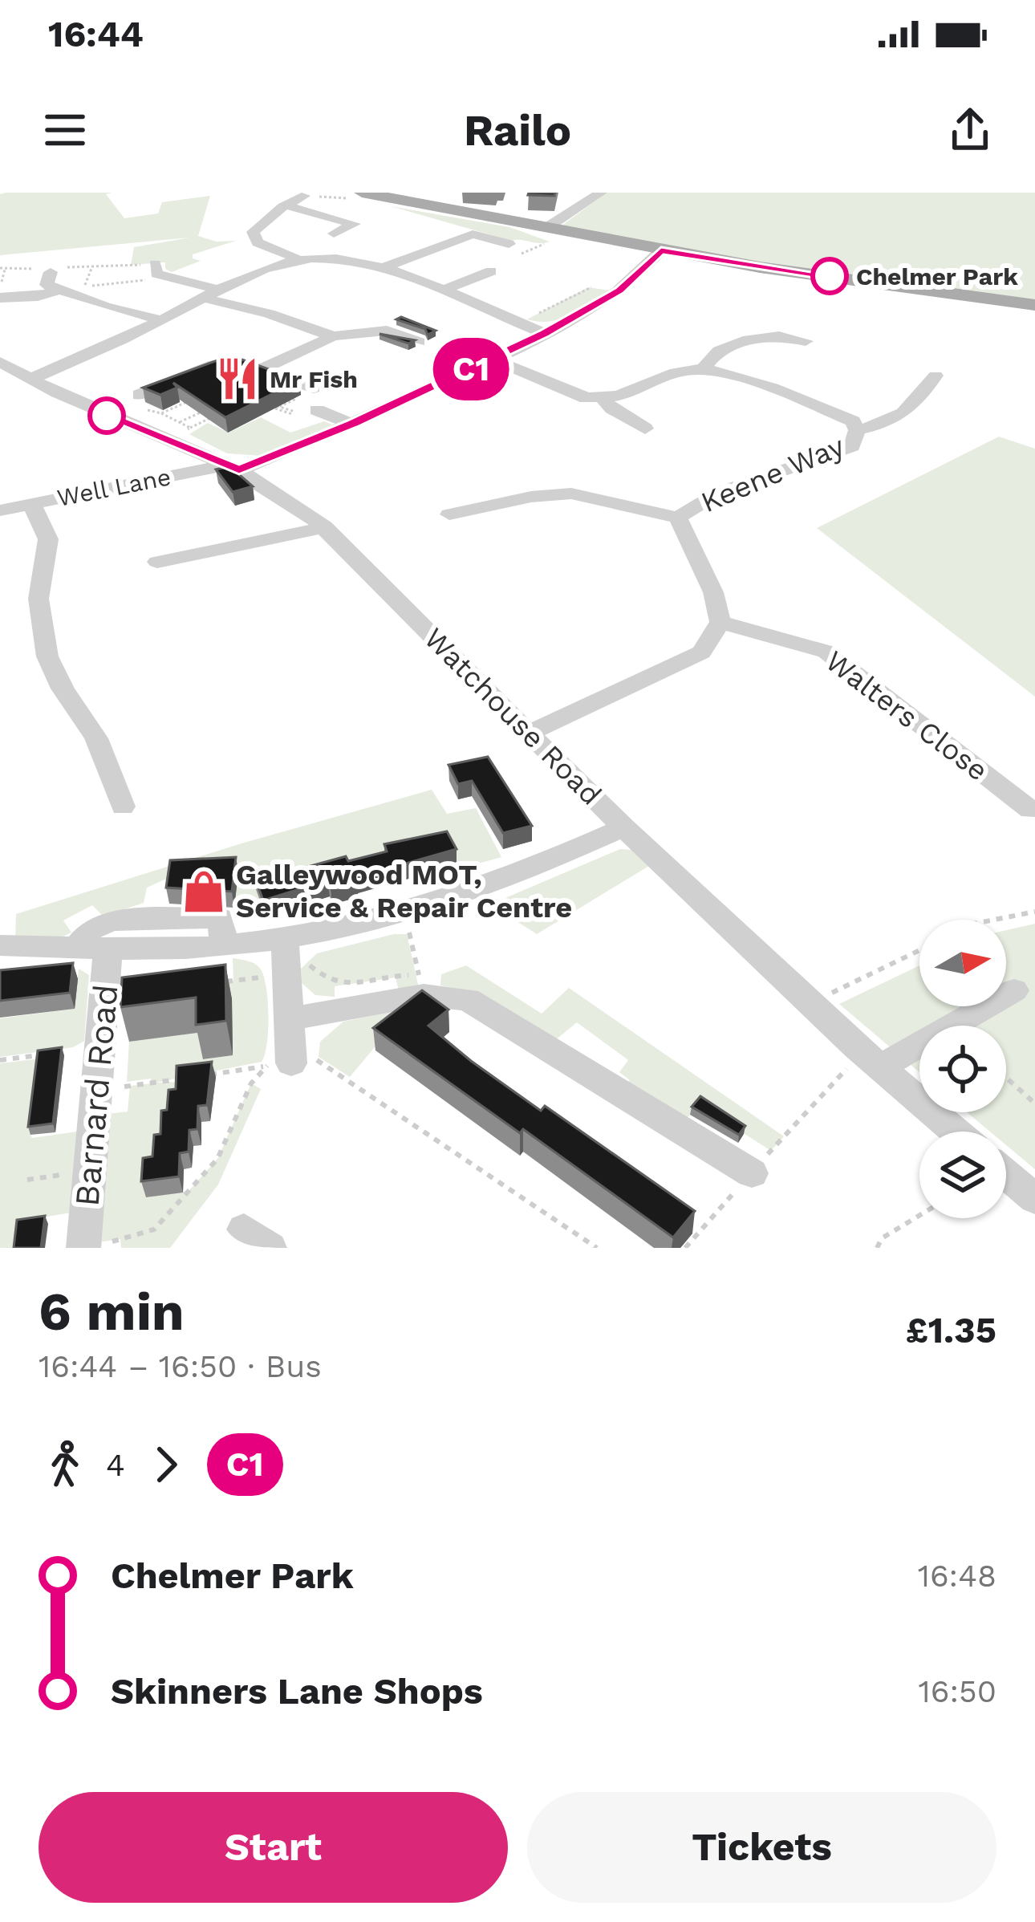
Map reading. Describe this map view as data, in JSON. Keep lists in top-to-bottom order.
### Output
{
  "streets": {
    "street": [
      "Keene Way",
      "Well Lane",
      "Walters Close",
      "Watchouse Road",
      "Barnard Road"
    ]
  },
  "crossings": [
    ["Keene Way", "Well Lane"],
    ["Keene Way", "Walters Close"],
    ["Well Lane", "Watchouse Road"],
    ["Watchouse Road", "Barnard Road"]
  ],
  "places": {
    "other": ["Chelmer Park"],
    "restaurant": ["Mr Fish"],
    "shop": ["Galleywood MOT, Service & Repair Centre"]
  },
  "lines": ["bus line C1"],
  "north": "right",
  "page": {
    "status": "16:44",
    "header": "Railo",
    "on_map": "C1",
    "heading": ["6 min", "16:44 – 16:50 · Bus", "£1.35"],
    "legs": ["4", "C1"],
    "list": [
      {
        "name": "Chelmer Park",
        "value": "16:48"
      },
      {
        "name": "Skinners Lane Shops",
        "value": "16:50"
      }
    ],
    "buttons": ["Start", "Tickets"]
  }
}
